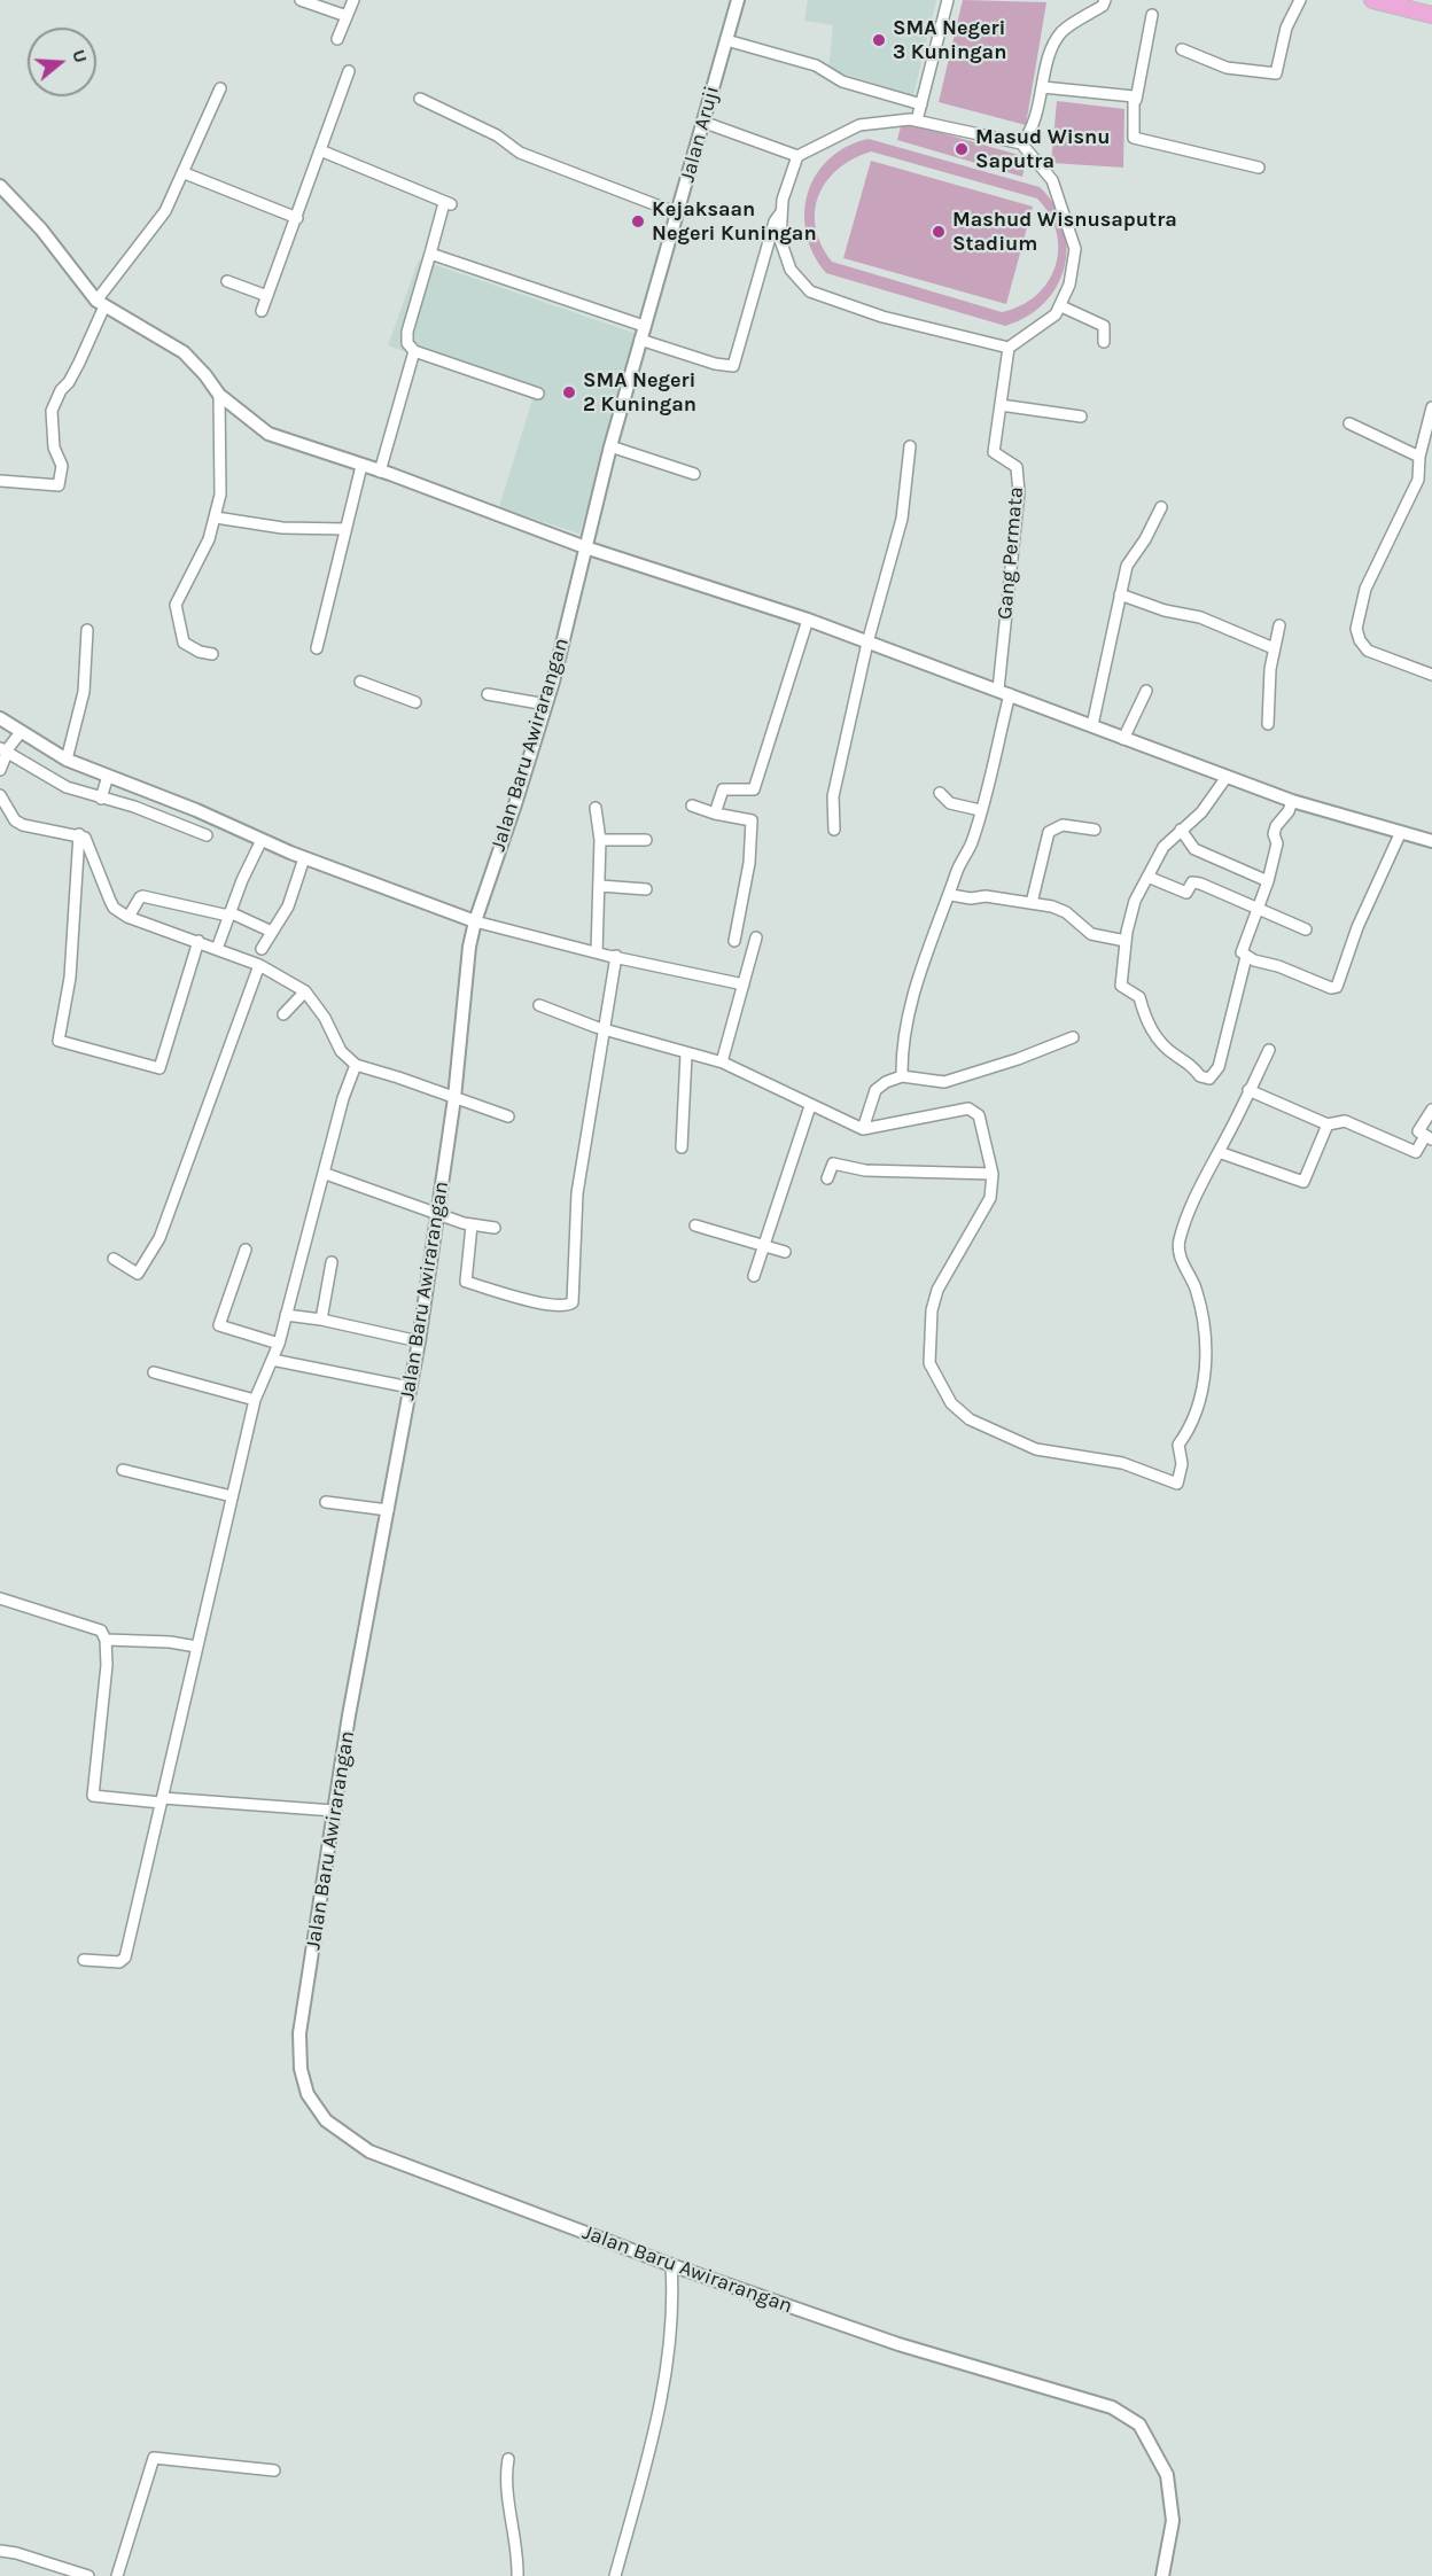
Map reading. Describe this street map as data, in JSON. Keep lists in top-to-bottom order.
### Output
{
  "streets": {
    "street": ["Jalan Aruji", "Gang Permata", "Jalan Baru Awirarangan"]
  },
  "crossings": [
    ["Jalan Aruji", "Jalan Baru Awirarangan"]
  ],
  "places": [
    "SMA Negeri 3 Kuningan",
    "Masud Wisnu Saputra",
    "Kejaksaan Negeri Kuningan",
    "Mashud Wisnusaputra Stadium",
    "SMA Negeri 2 Kuningan"
  ],
  "north": "right"
}
